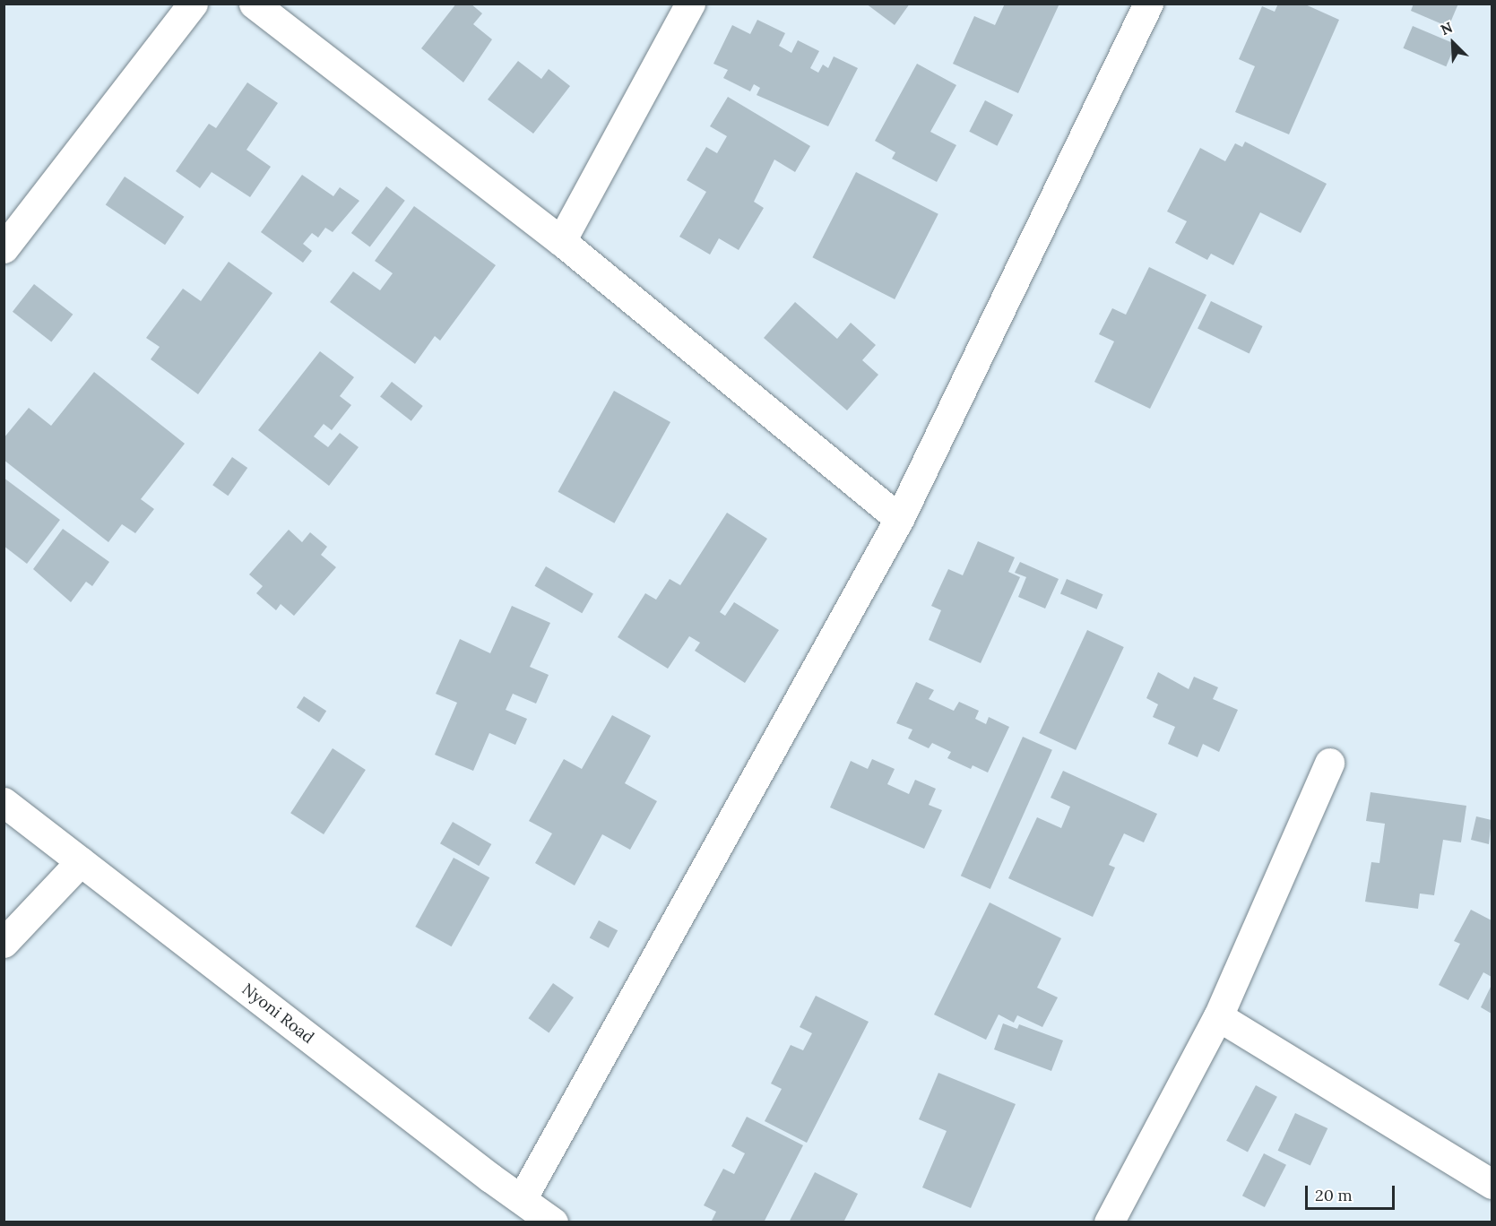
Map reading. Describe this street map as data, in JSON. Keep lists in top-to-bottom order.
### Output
{
  "streets": {
    "street": ["Nyoni Road"]
  },
  "scale_bar": "20 m",
  "north": "top left"
}
